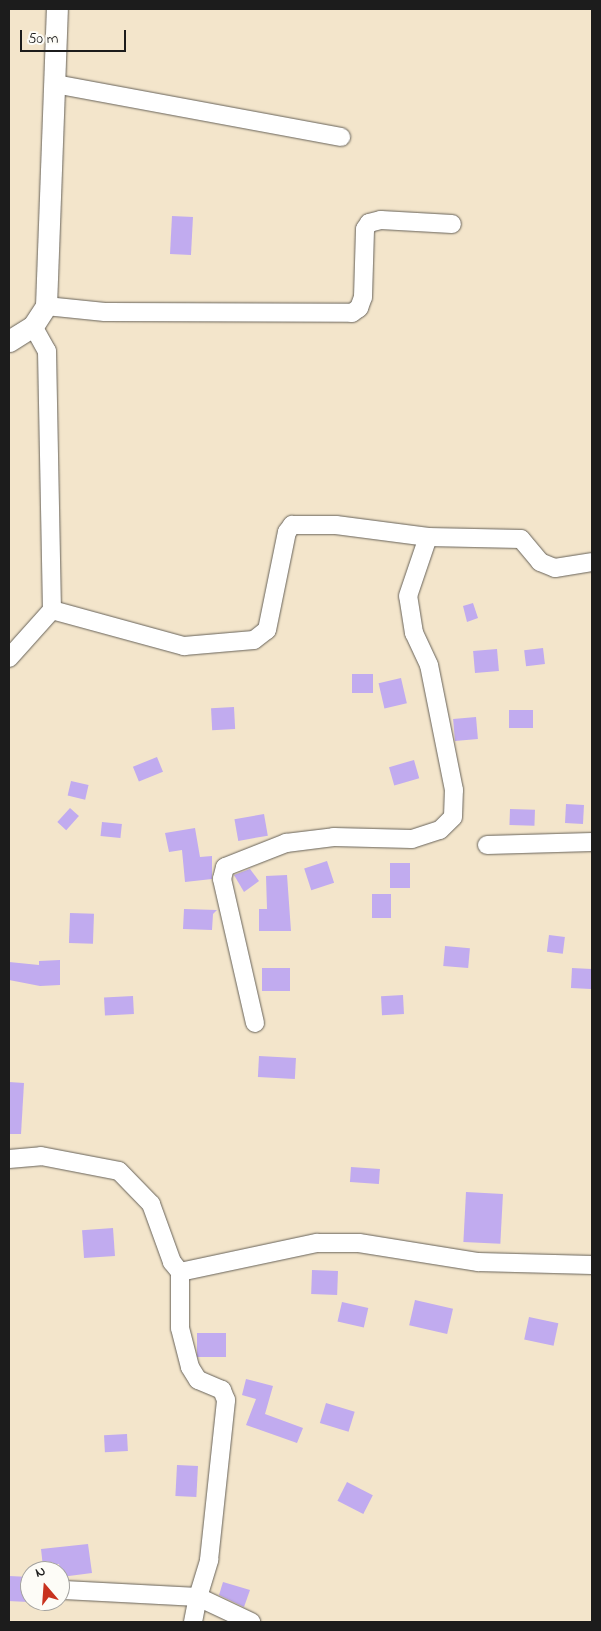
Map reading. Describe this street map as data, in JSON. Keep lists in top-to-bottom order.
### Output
{
  "scale_bar": "50 m",
  "north": "top"
}
